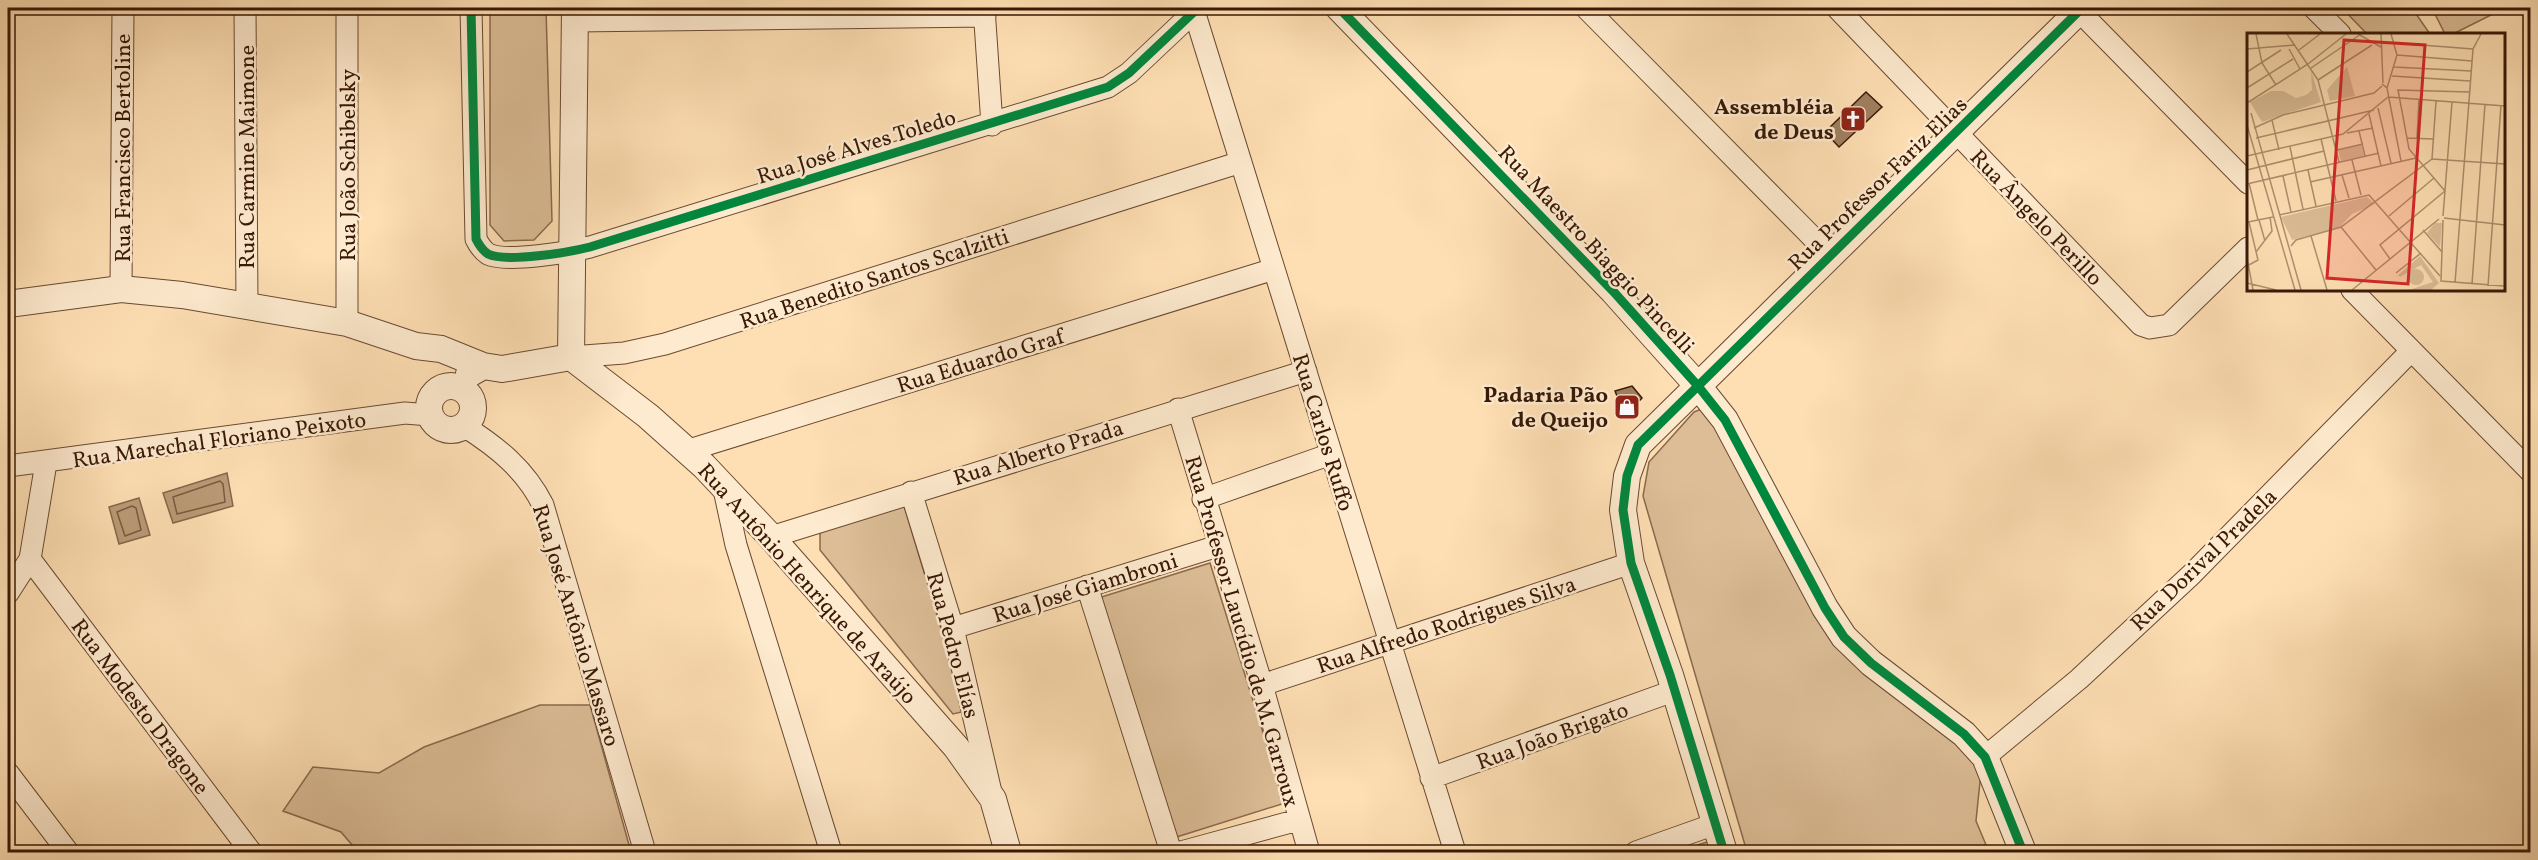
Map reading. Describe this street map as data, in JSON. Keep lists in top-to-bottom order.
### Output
{
  "streets": {
    "street": [
      "Rua José Alves Toledo",
      "Rua Francisco Bertoline",
      "Rua Carmine Maimone",
      "Rua João Schibelsky",
      "Rua Professor Fariz Elias",
      "Rua Ângelo Perillo",
      "Rua Maestro Biaggio Pincelli",
      "Rua Benedito Santos Scalzitti",
      "Rua Eduardo Graf",
      "Rua Carlos Ruffo",
      "Rua Marechal Floriano Peixoto",
      "Rua Alberto Prada",
      "Rua Dorival Pradela",
      "Rua Antônio Henrique de Araújo",
      "Rua José Giambroni",
      "Rua Alfredo Rodrigues Silva",
      "Rua José Antônio Massaro",
      "Rua Professor Laucídio de M. Garroux",
      "Rua Pedro Elías",
      "Rua Modesto Dragone",
      "Rua João Brigato"
    ]
  },
  "crossings": [
    ["Rua José Alves Toledo", "Rua Carlos Ruffo"],
    ["Rua Professor Fariz Elias", "Rua Ângelo Perillo"],
    ["Rua Professor Fariz Elias", "Rua Maestro Biaggio Pincelli"],
    ["Rua Professor Fariz Elias", "Rua Alfredo Rodrigues Silva"],
    ["Rua Professor Fariz Elias", "Rua João Brigato"],
    ["Rua Maestro Biaggio Pincelli", "Rua Dorival Pradela"],
    ["Rua Benedito Santos Scalzitti", "Rua Carlos Ruffo"],
    ["Rua Benedito Santos Scalzitti", "Rua Marechal Floriano Peixoto"],
    ["Rua Benedito Santos Scalzitti", "Rua Antônio Henrique de Araújo"],
    ["Rua Benedito Santos Scalzitti", "Rua José Antônio Massaro"],
    ["Rua Eduardo Graf", "Rua Carlos Ruffo"],
    ["Rua Eduardo Graf", "Rua Antônio Henrique de Araújo"],
    ["Rua Carlos Ruffo", "Rua Alberto Prada"],
    ["Rua Carlos Ruffo", "Rua Alfredo Rodrigues Silva"],
    ["Rua Carlos Ruffo", "Rua João Brigato"],
    ["Rua Marechal Floriano Peixoto", "Rua José Antônio Massaro"],
    ["Rua Alberto Prada", "Rua Antônio Henrique de Araújo"],
    ["Rua Alberto Prada", "Rua Professor Laucídio de M. Garroux"],
    ["Rua Alberto Prada", "Rua Pedro Elías"],
    ["Rua Antônio Henrique de Araújo", "Rua Pedro Elías"],
    ["Rua José Giambroni", "Rua Professor Laucídio de M. Garroux"],
    ["Rua José Giambroni", "Rua Pedro Elías"],
    ["Rua Alfredo Rodrigues Silva", "Rua Professor Laucídio de M. Garroux"]
  ],
  "places": {
    "church": ["Assembléia de Deus"],
    "shop": ["Padaria Pão de Queijo"]
  }
}
